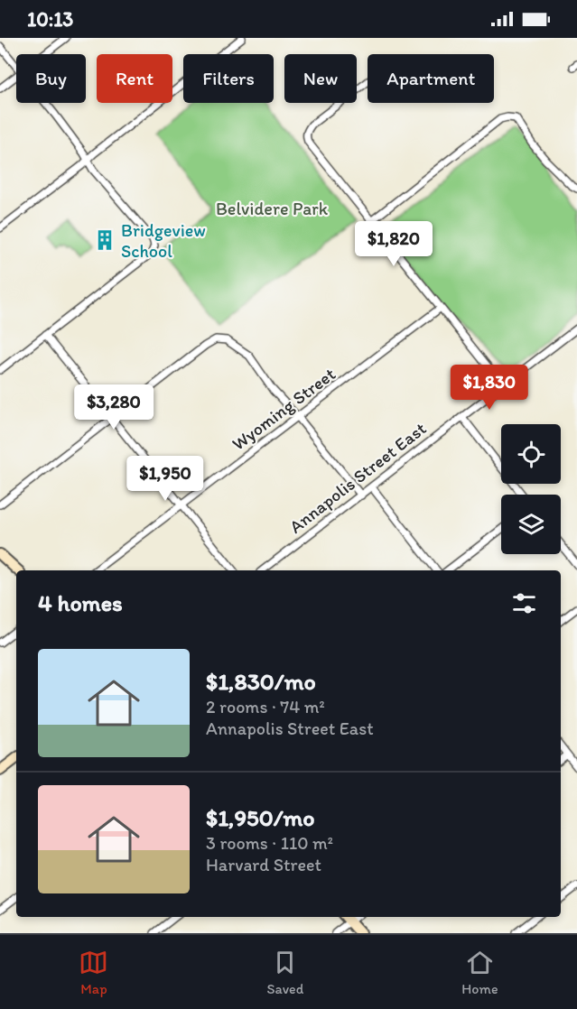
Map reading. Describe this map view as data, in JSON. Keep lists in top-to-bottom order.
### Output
{
  "streets": {
    "street": ["Wyoming Street", "Annapolis Street East"]
  },
  "parks": ["Belvidere Park"],
  "places": {
    "building": ["Bridgeview School"]
  },
  "page": {
    "status": "10:13",
    "chip": [
      "Buy",
      "Rent",
      "Filters",
      "New",
      "Apartment"
    ],
    "price": [
      "$1,820",
      "$1,830",
      "$3,280",
      "$1,950"
    ],
    "heading": "4 homes",
    "list": [
      {
        "name": "$1,830/mo",
        "note": "2 rooms · 74 m² · Annapolis Street East"
      },
      {
        "name": "$1,950/mo",
        "note": "3 rooms · 110 m² · Harvard Street"
      }
    ],
    "tabs": ["Map", "Saved", "Home"]
  }
}
